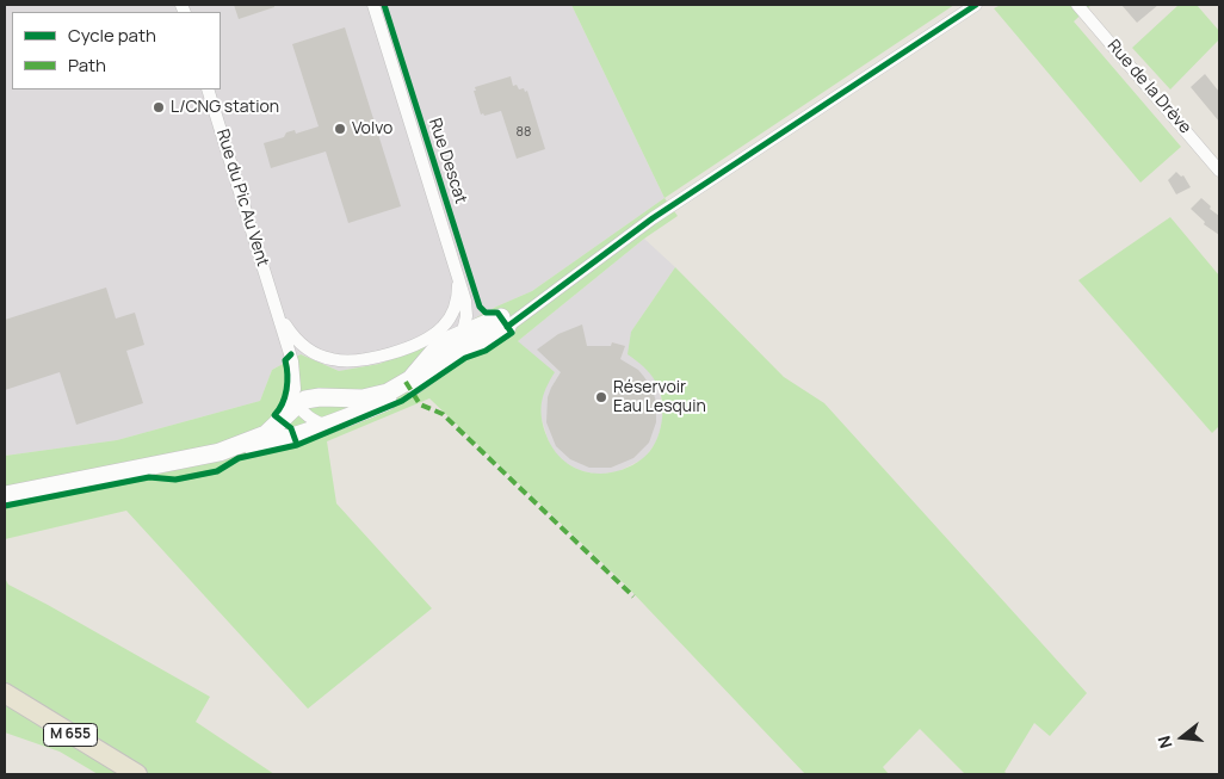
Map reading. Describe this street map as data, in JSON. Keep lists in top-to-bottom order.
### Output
{
  "streets": {
    "main road": ["M 655"],
    "street": ["Rue de la Drève", "Rue Descat", "Rue du Pic Au Vent"]
  },
  "crossings": [
    ["Rue Descat", "Rue du Pic Au Vent"]
  ],
  "places": ["L/CNG station", "Volvo", "Réservoir Eau Lesquin"],
  "house_numbers": ["88"],
  "legend": ["Cycle path", "Path"],
  "north": "left"
}
